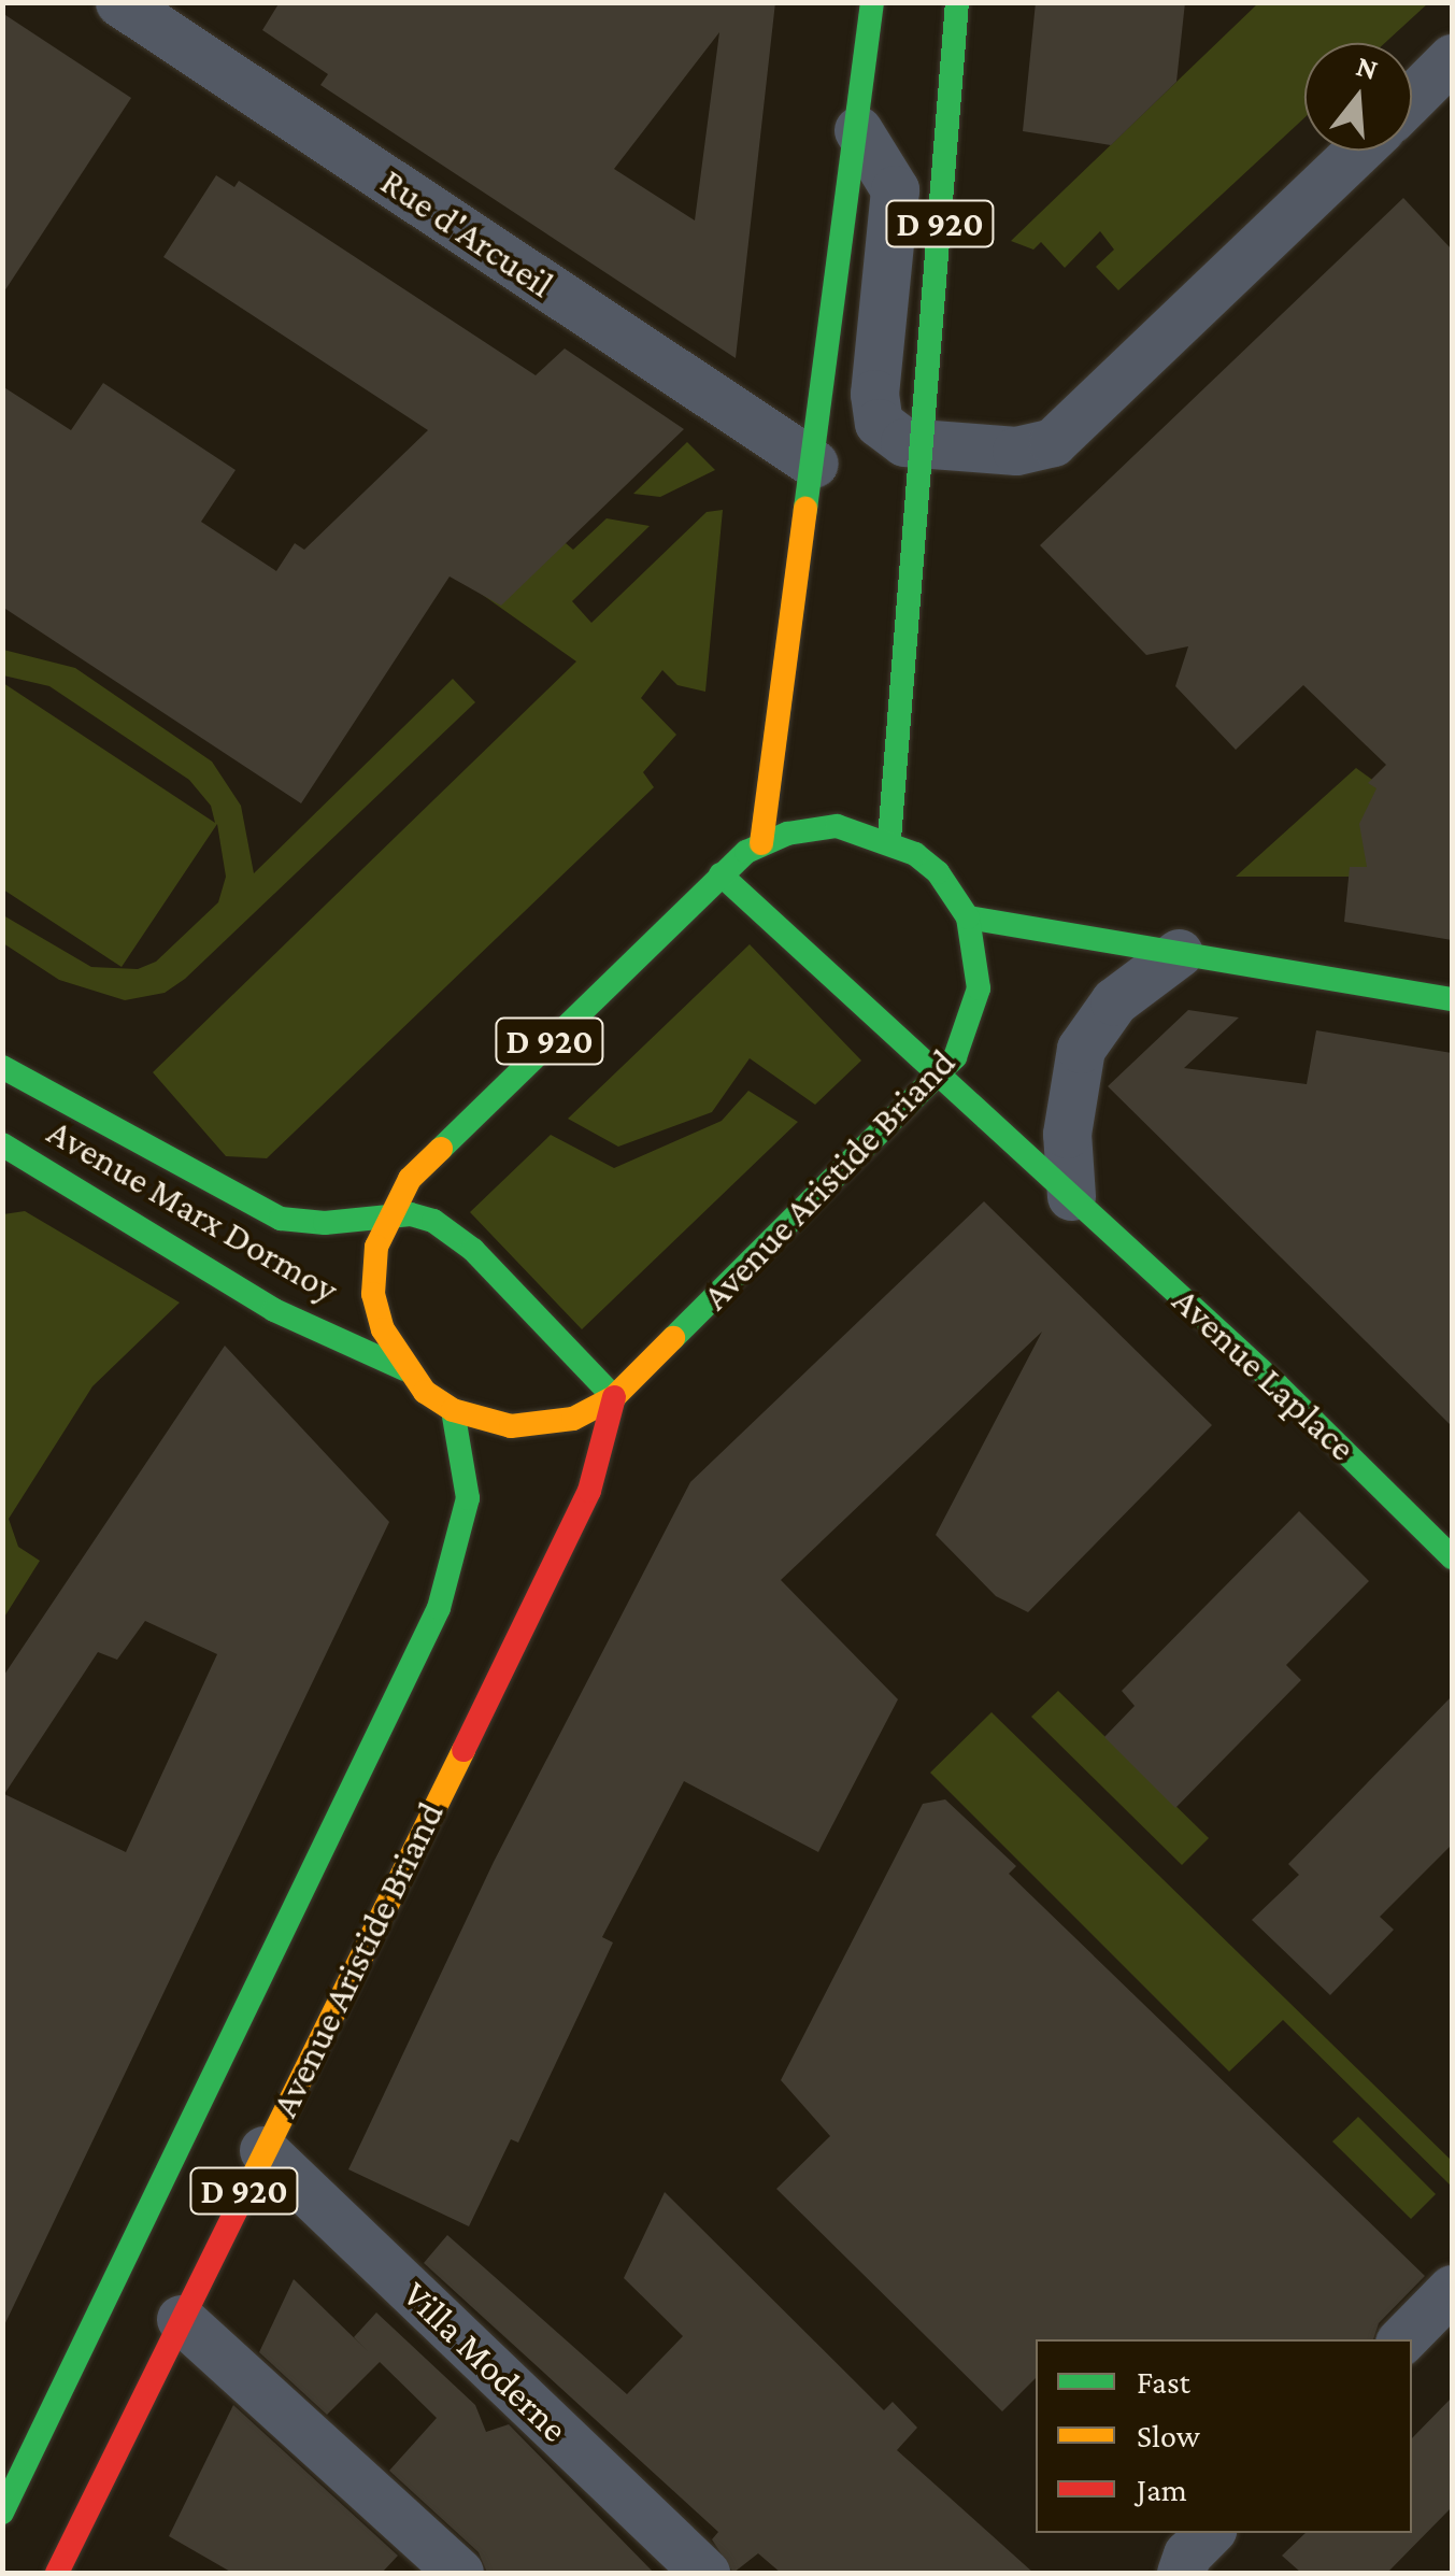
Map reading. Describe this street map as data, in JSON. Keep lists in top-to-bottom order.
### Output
{
  "streets": {
    "main road": [
      "D 920",
      "Avenue Aristide Briand",
      "Avenue Marx Dormoy",
      "Avenue Laplace"
    ],
    "street": ["Rue d'Arcueil", "Villa Moderne"]
  },
  "crossings": [
    ["D 920", "Rue d'Arcueil"],
    ["D 920", "Avenue Aristide Briand"],
    ["Avenue Aristide Briand", "Avenue Marx Dormoy"],
    ["Avenue Aristide Briand", "Avenue Laplace"],
    ["Avenue Aristide Briand", "Villa Moderne"]
  ],
  "legend": ["Fast", "Slow", "Jam"],
  "north": "top"
}
